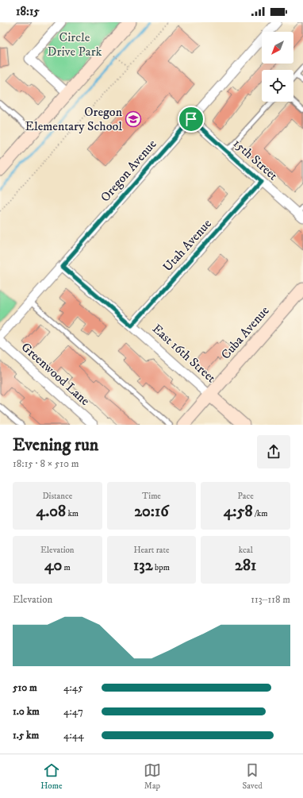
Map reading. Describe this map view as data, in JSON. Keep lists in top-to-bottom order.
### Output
{
  "streets": {
    "street": [
      "15th Street",
      "Oregon Avenue",
      "Utah Avenue",
      "Cuba Avenue",
      "East 16th Street",
      "Greenwood Lane"
    ]
  },
  "crossings": [
    ["15th Street", "Oregon Avenue"],
    ["15th Street", "Utah Avenue"],
    ["Oregon Avenue", "East 16th Street"],
    ["Utah Avenue", "East 16th Street"],
    ["Cuba Avenue", "East 16th Street"]
  ],
  "parks": ["Circle Drive Park"],
  "places": {
    "school or university": ["Oregon Elementary School"]
  },
  "north": "bottom left",
  "page": {
    "status": "18:15",
    "heading": ["Evening run", "18:15 · 8 × 510 m"],
    "stats": [
      ["Distance", "4.08 km"],
      ["Time", "20:16"],
      ["Pace", "4:58 /km"],
      ["Elevation", "40 m"],
      ["Heart rate", "132 bpm"],
      ["kcal", "281"]
    ],
    "chart": ["Elevation", "113–118 m"],
    "list": [
      {
        "name": "510 m",
        "note": "4:45"
      },
      {
        "name": "1.0 km",
        "note": "4:47"
      },
      {
        "name": "1.5 km",
        "note": "4:44"
      }
    ],
    "tabs": ["Home", "Map", "Saved"]
  }
}
